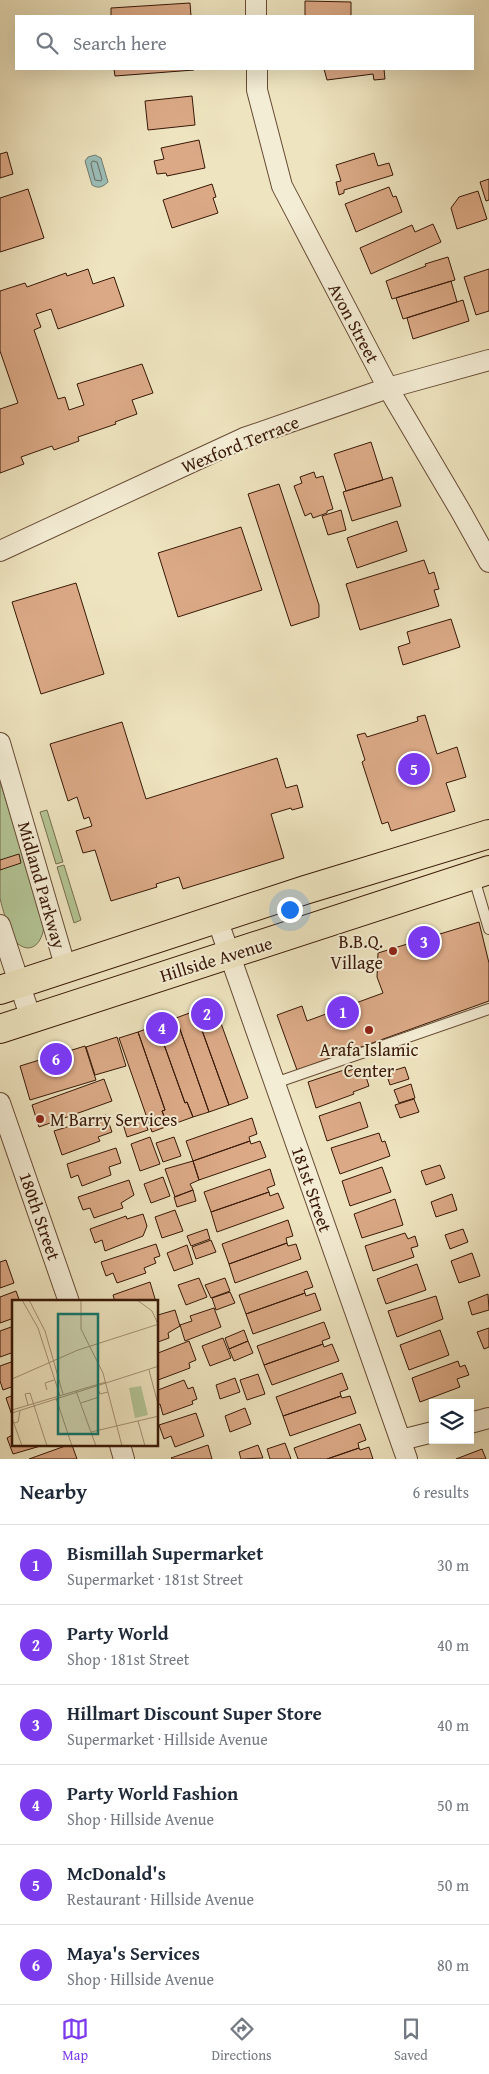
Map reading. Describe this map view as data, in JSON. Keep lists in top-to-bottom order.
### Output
{
  "streets": {
    "main road": ["Hillside Avenue"],
    "street": [
      "Avon Street",
      "Wexford Terrace",
      "Midland Parkway",
      "181st Street",
      "180th Street"
    ]
  },
  "crossings": [
    ["Avon Street", "Wexford Terrace"],
    ["Midland Parkway", "Hillside Avenue"],
    ["Hillside Avenue", "181st Street"]
  ],
  "places": ["B.B.Q. Village", "Arafa Islamic Center", "M Barry Services"],
  "page": {
    "search": "Search here",
    "pins": [
      "5",
      "3",
      "1",
      "2",
      "4",
      "6"
    ],
    "heading": ["Nearby", "6 results"],
    "list": [
      {
        "mark": "1",
        "name": "Bismillah Supermarket",
        "note": "Supermarket · 181st Street",
        "value": "30 m"
      },
      {
        "mark": "2",
        "name": "Party World",
        "note": "Shop · 181st Street",
        "value": "40 m"
      },
      {
        "mark": "3",
        "name": "Hillmart Discount Super Store",
        "note": "Supermarket · Hillside Avenue",
        "value": "40 m"
      },
      {
        "mark": "4",
        "name": "Party World Fashion",
        "note": "Shop · Hillside Avenue",
        "value": "50 m"
      },
      {
        "mark": "5",
        "name": "McDonald's",
        "note": "Restaurant · Hillside Avenue",
        "value": "50 m"
      },
      {
        "mark": "6",
        "name": "Maya's Services",
        "note": "Shop · Hillside Avenue",
        "value": "80 m"
      }
    ],
    "nav": ["Map", "Directions", "Saved"]
  }
}
